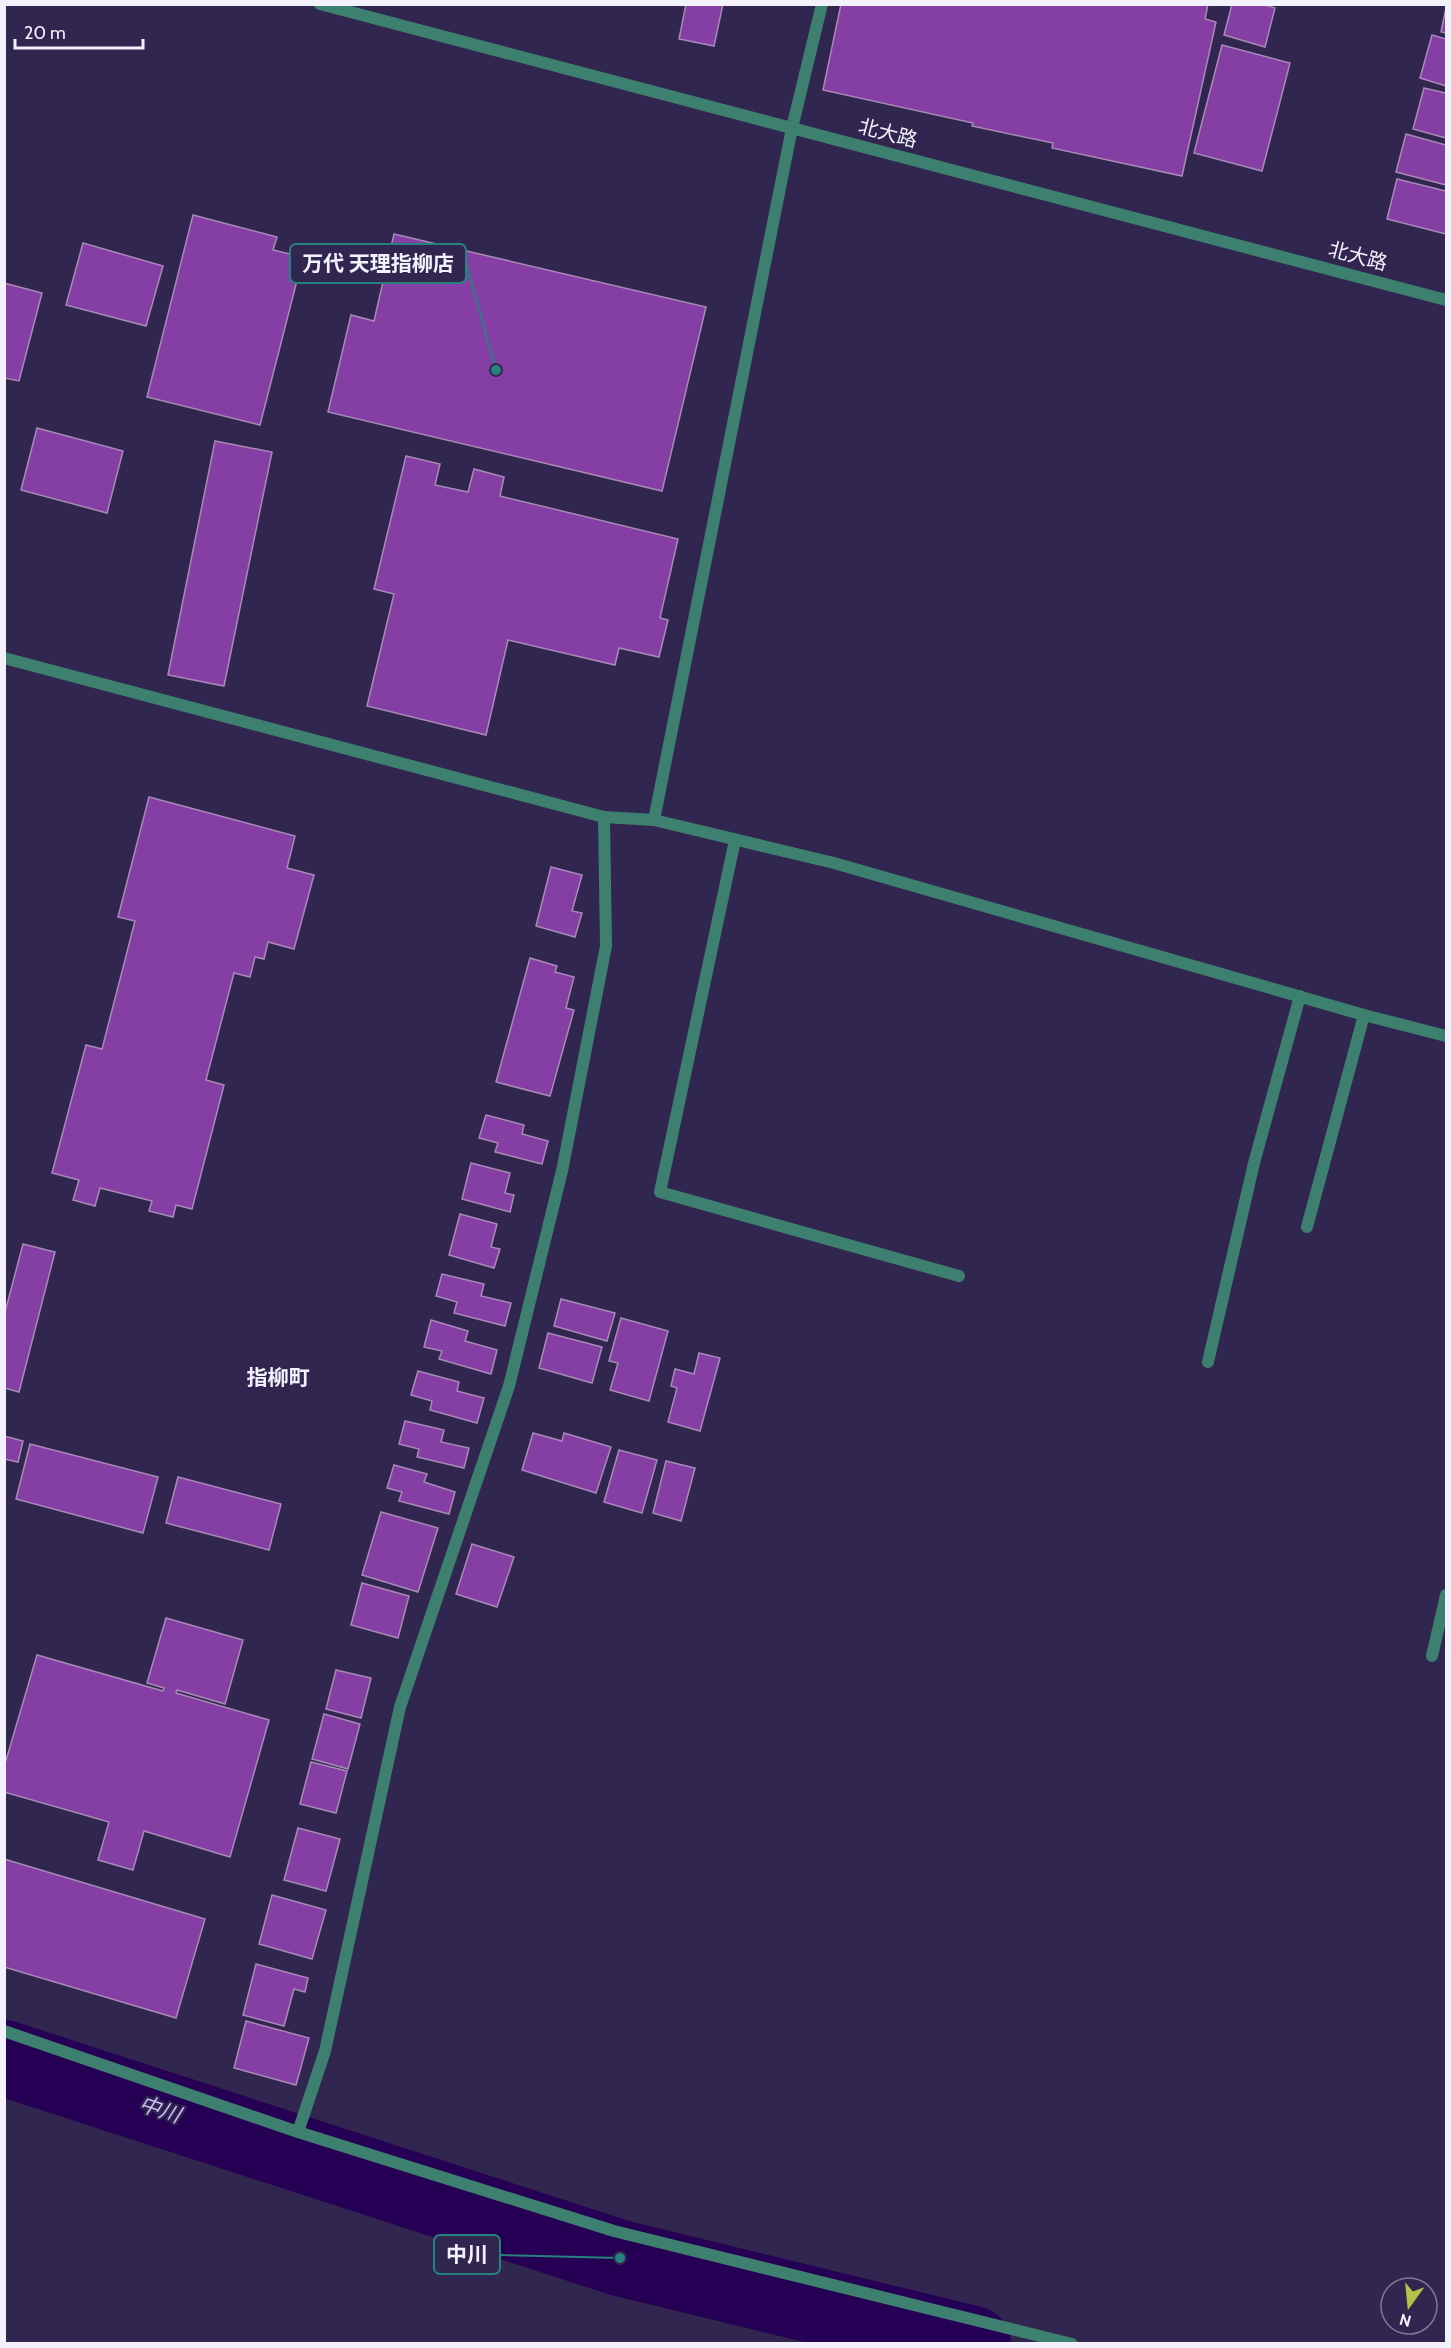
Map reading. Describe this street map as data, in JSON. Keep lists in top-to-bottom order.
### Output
{
  "streets": {
    "street": ["北大路"]
  },
  "districts": ["指柳町"],
  "water": ["中川"],
  "places": ["万代 天理指柳店", "中川"],
  "scale_bar": "20 m",
  "north": "bottom"
}
